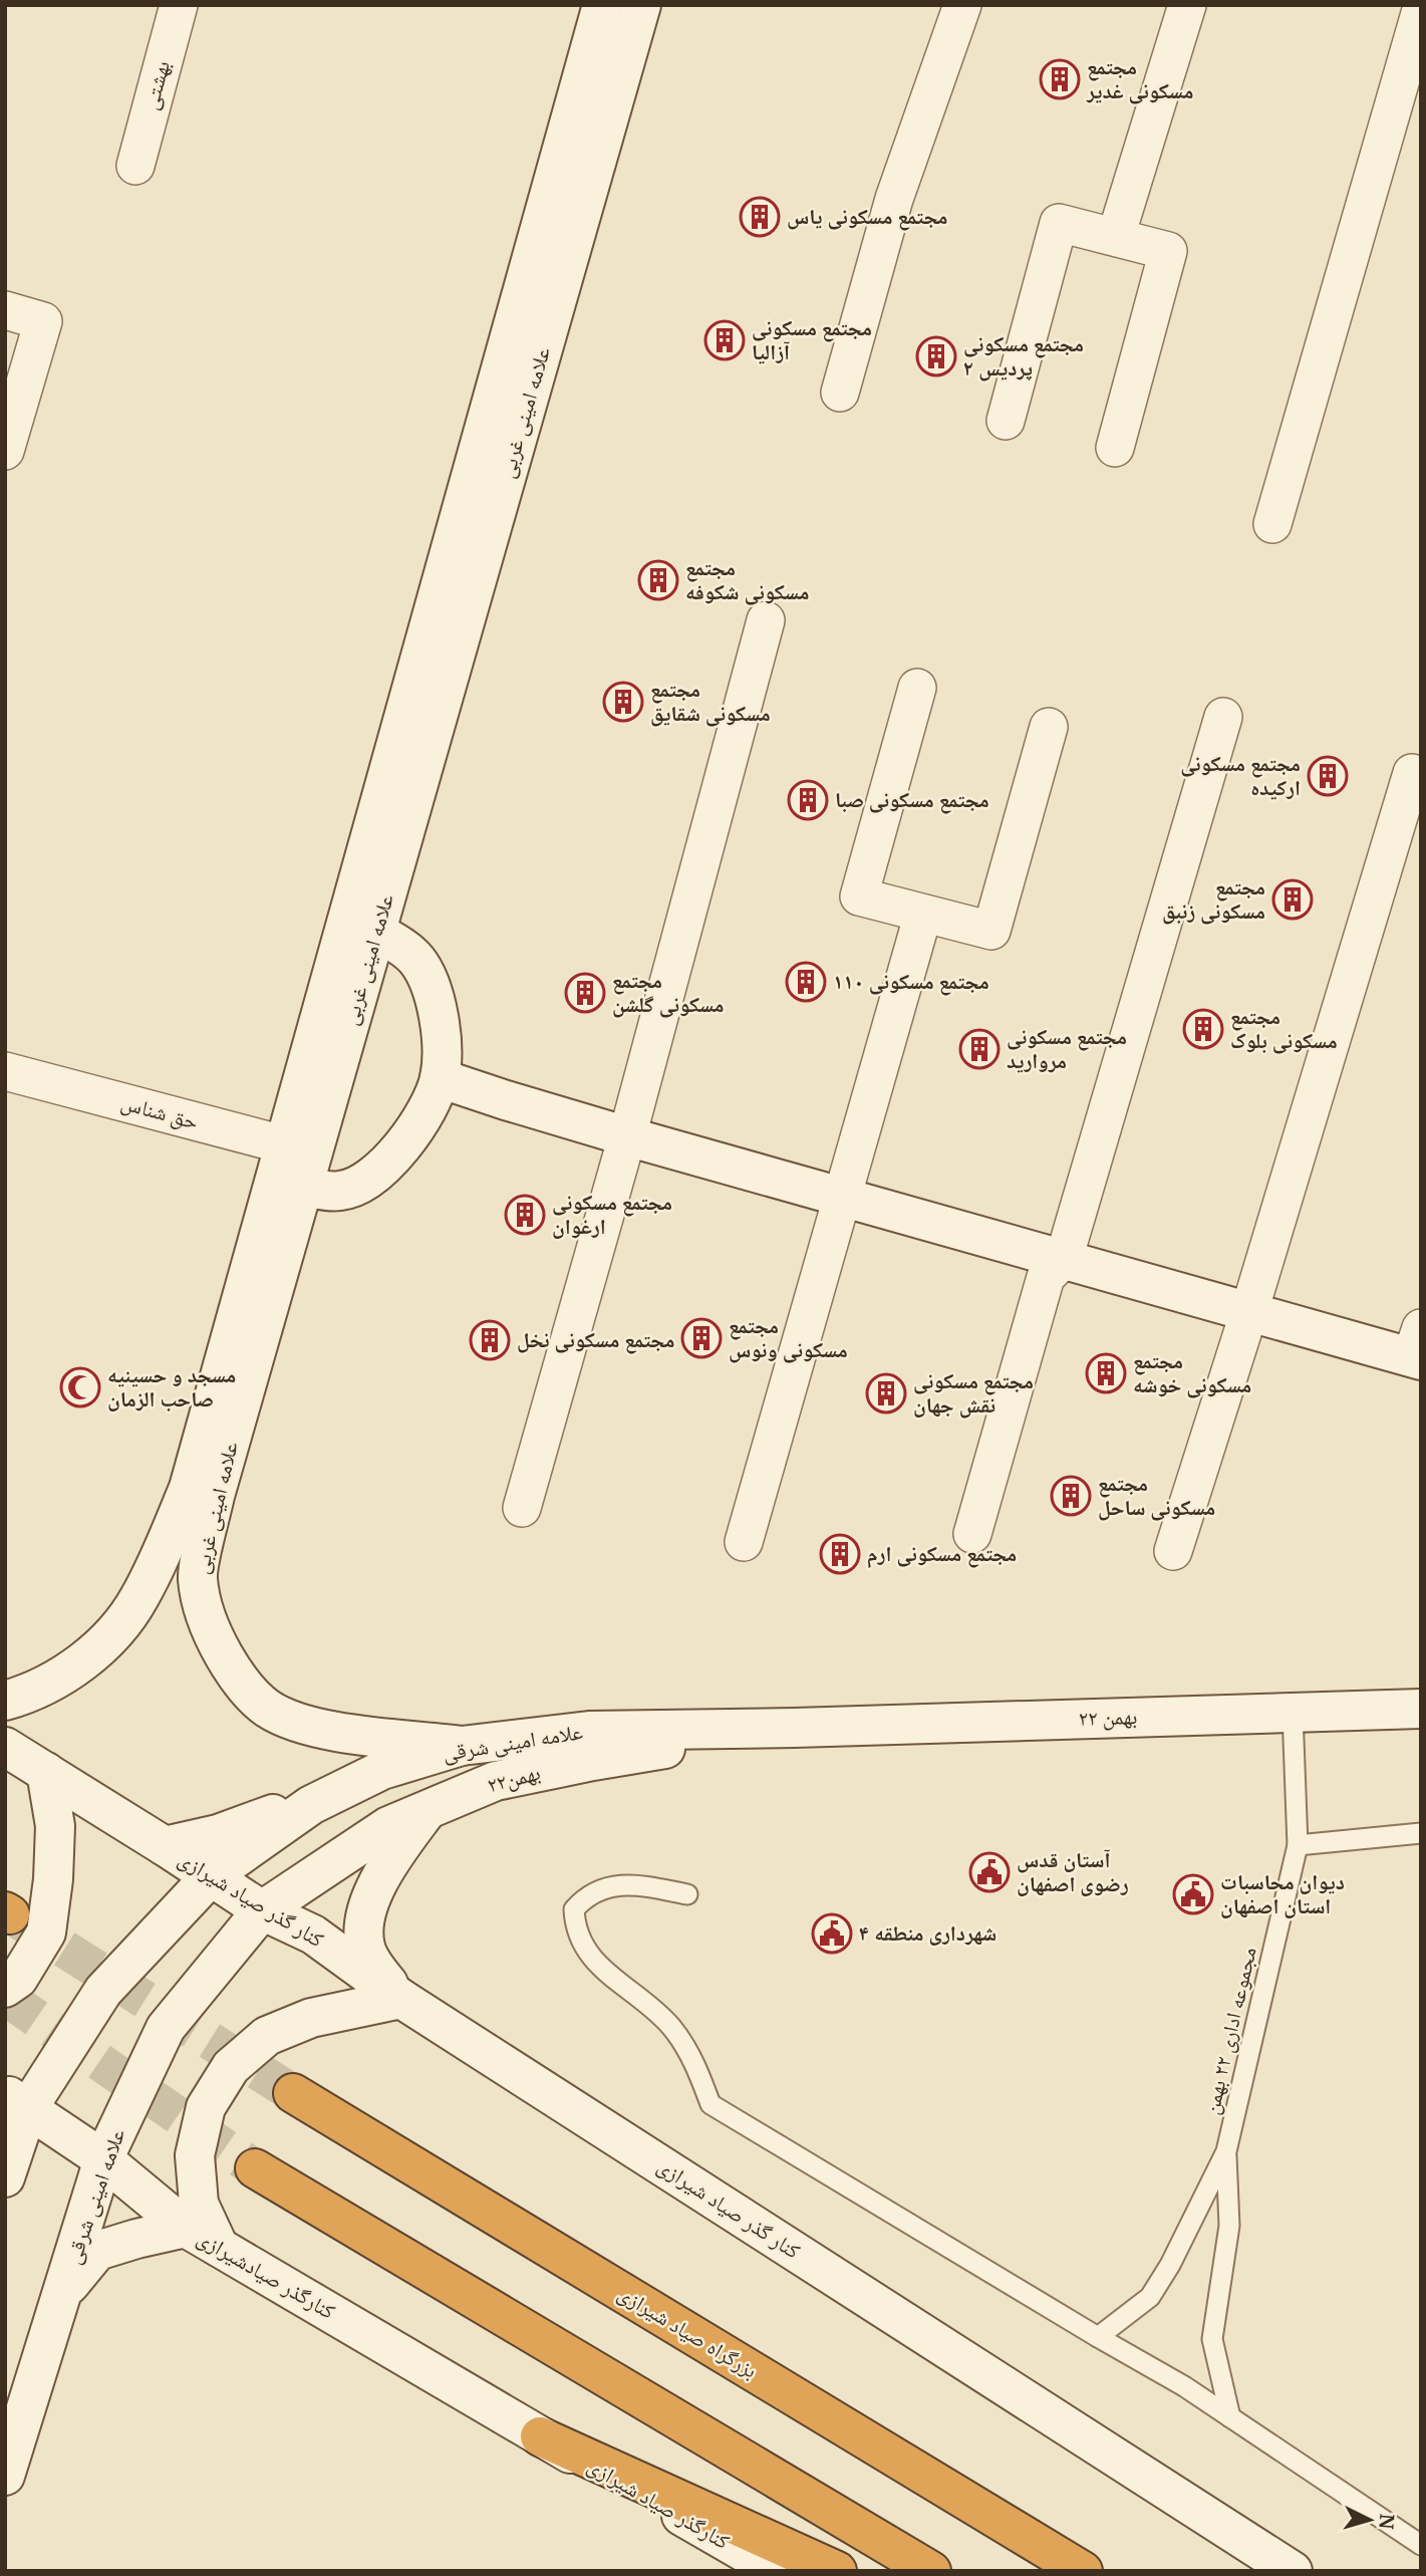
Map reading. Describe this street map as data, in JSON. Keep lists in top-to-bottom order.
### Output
{
  "streets": {
    "highway": ["بزرگراه صیاد شیرازی"],
    "main road": [
      "علامه امینی غربی",
      "۲۲ بهمن",
      "علامه امینی شرقی",
      "۲۲بهمن",
      "کنار گذر صیاد شیرازی",
      "کنارگذر صیادشیرازی",
      "کنارگذر صیاد شیرازی"
    ],
    "street": ["بهشتی", "حق شناس"],
    "lane": ["مجموعه اداری ۲۲ بهمن"]
  },
  "crossings": [
    ["علامه امینی غربی", "حق شناس"],
    ["علامه امینی غربی", "علامه امینی شرقی"],
    ["۲۲ بهمن", "علامه امینی شرقی"],
    ["۲۲ بهمن", "۲۲بهمن"],
    ["۲۲ بهمن", "مجموعه اداری ۲۲ بهمن"],
    ["علامه امینی شرقی", "۲۲بهمن"],
    ["علامه امینی شرقی", "کنار گذر صیاد شیرازی"],
    ["علامه امینی شرقی", "کنارگذر صیادشیرازی"],
    ["۲۲بهمن", "کنار گذر صیاد شیرازی"],
    ["کنارگذر صیادشیرازی", "کنارگذر صیاد شیرازی"]
  ],
  "places": {
    "building": [
      "مجتمع مسکونی غدیر",
      "مجتمع مسکونی یاس",
      "مجتمع مسکونی آزالیا",
      "مجتمع مسکونی پردیس ۲",
      "مجتمع مسکونی شکوفه",
      "مجتمع مسکونی شقایق",
      "مجتمع مسکونی ارکیده",
      "مجتمع مسکونی صبا",
      "مجتمع مسکونی زنبق",
      "مجتمع مسکونی ۱۱۰",
      "مجتمع مسکونی گلشن",
      "مجتمع مسکونی بلوک",
      "مجتمع مسکونی مروارید",
      "مجتمع مسکونی ارغوان",
      "مجتمع مسکونی ونوس",
      "مجتمع مسکونی نخل",
      "مجتمع مسکونی خوشه",
      "مجتمع مسکونی نقش جهان",
      "مجتمع مسکونی ساحل",
      "مجتمع مسکونی ارم"
    ],
    "mosque": ["مسجد و حسینیه صاحب الزمان"],
    "public building": ["آستان قدس رضوی اصفهان", "دیوان محاسبات استان اصفهان", "شهرداری منطقه ۴"]
  },
  "north": "right"
}
